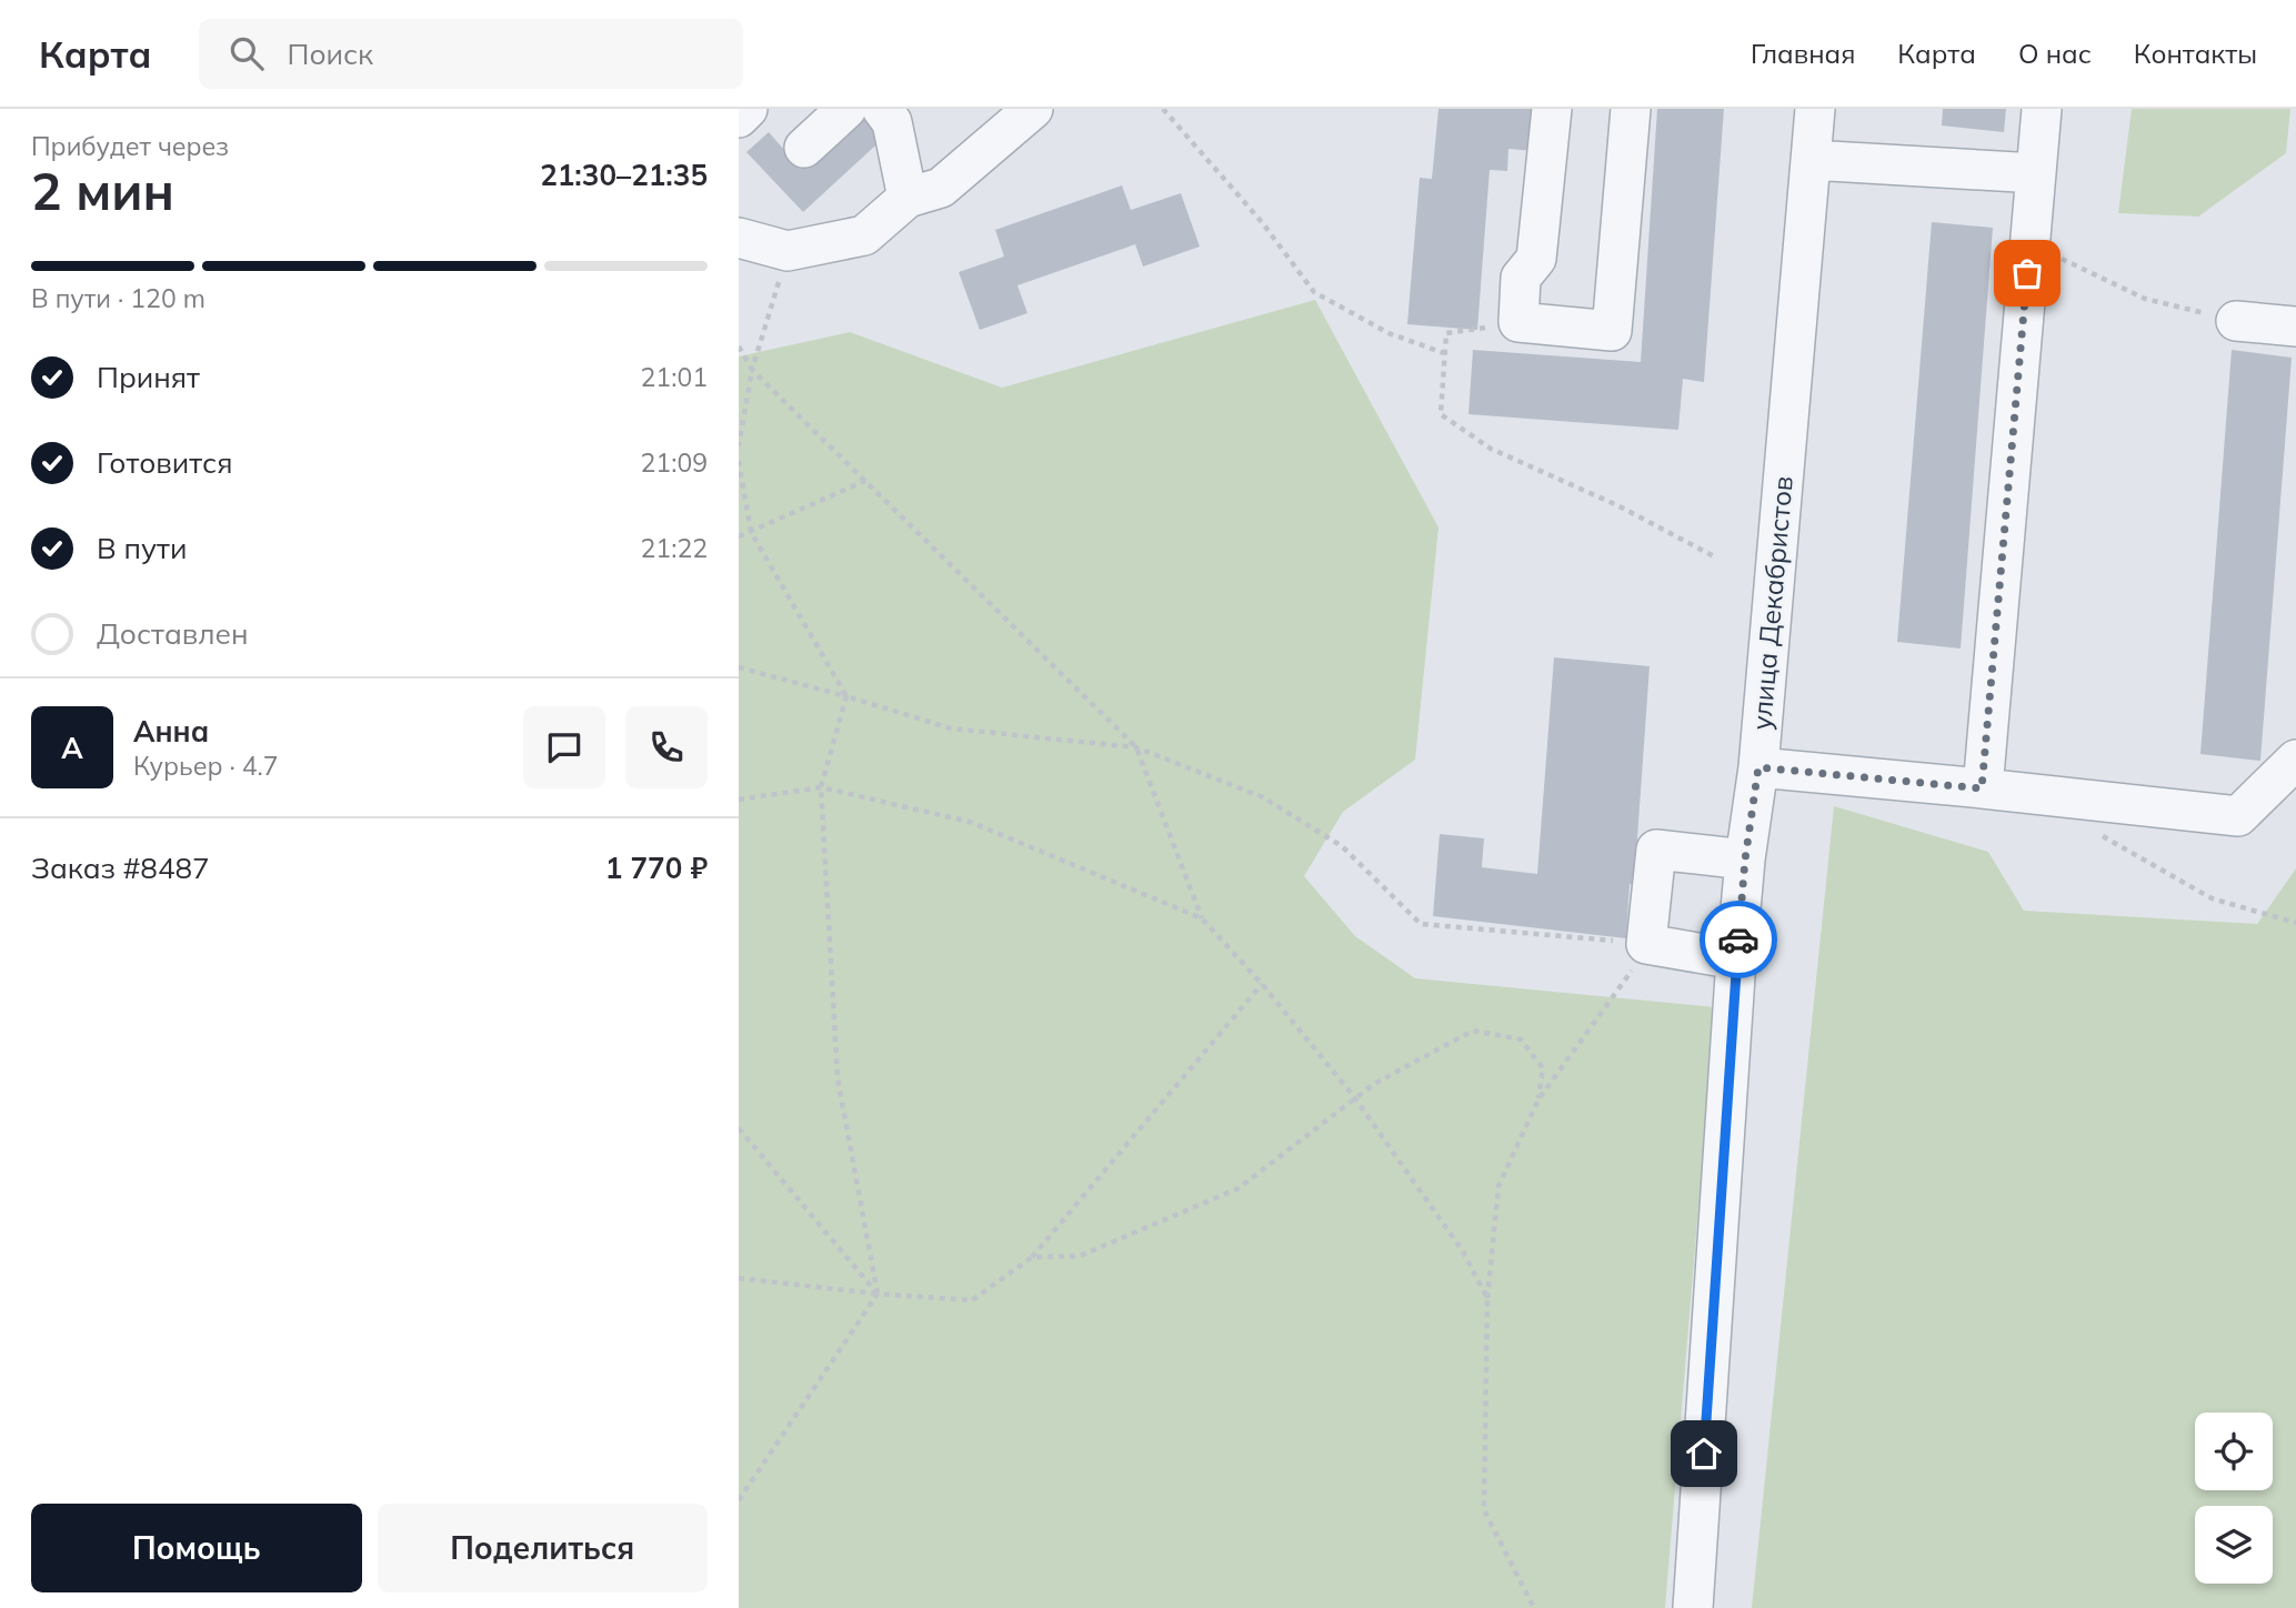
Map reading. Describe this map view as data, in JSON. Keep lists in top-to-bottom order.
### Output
{
  "streets": {
    "street": ["улица Декабристов"]
  },
  "page": {
    "header": "Карта",
    "search": "Поиск",
    "nav": [
      "Главная",
      "Карта",
      "О нас",
      "Контакты"
    ],
    "heading": ["2 мин", "Прибудет через", "21:30–21:35"],
    "panel": [
      "Анна",
      "Курьер · 4.7",
      "Заказ #8487",
      "1 770 ₽"
    ],
    "bar": "В пути · 120 m",
    "list": [
      ["Принят", "21:01"],
      ["Готовится", "21:09"],
      ["В пути", "21:22"],
      "Доставлен"
    ],
    "round": "А",
    "buttons": ["Помощь", "Поделиться"]
  }
}
